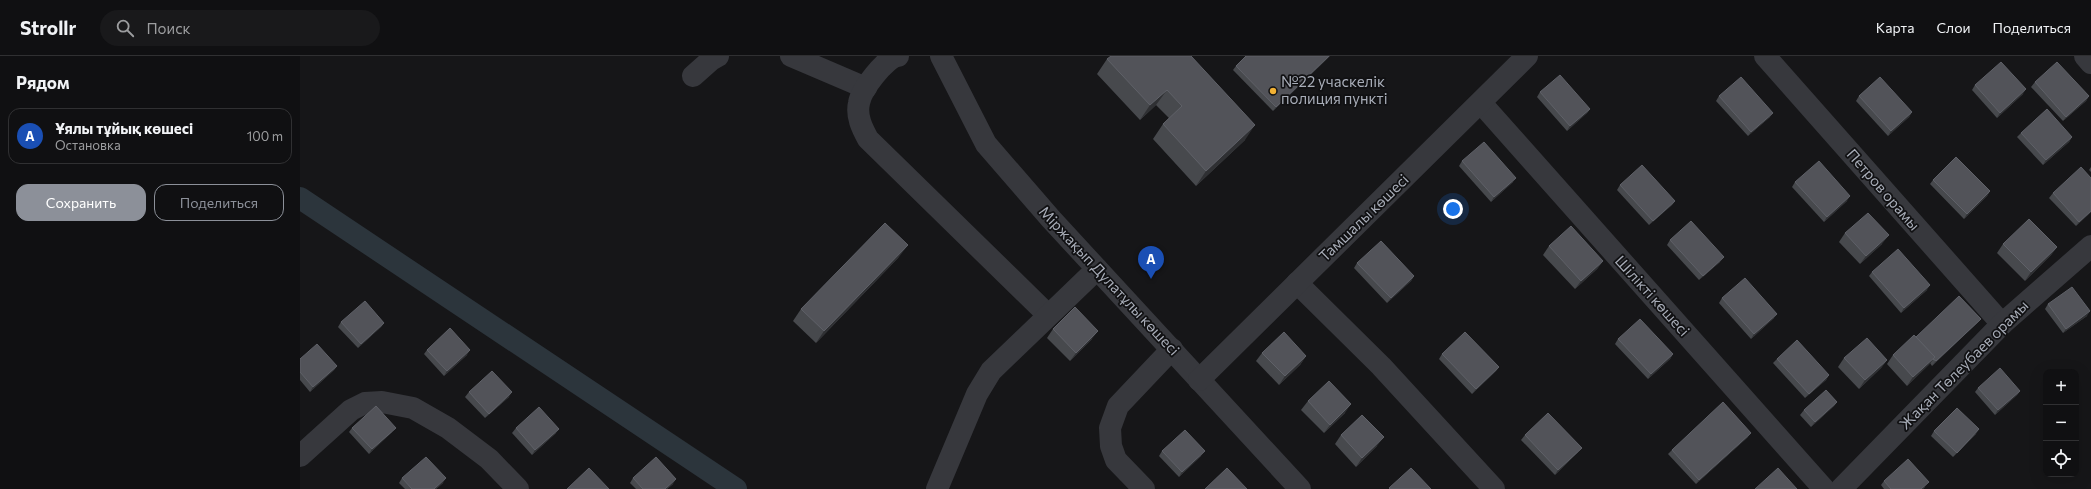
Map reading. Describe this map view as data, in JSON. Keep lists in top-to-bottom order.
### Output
{
  "streets": {
    "street": [
      "Петров орамы",
      "Тамшалы көшесі",
      "Міржақып Дулатұлы көшесі",
      "Шілікті көшесі",
      "Жақан Төлеубаев орамы"
    ]
  },
  "crossings": [
    ["Петров орамы", "Жақан Төлеубаев орамы"],
    ["Тамшалы көшесі", "Міржақып Дулатұлы көшесі"],
    ["Тамшалы көшесі", "Шілікті көшесі"]
  ],
  "places": ["№22 учаскелік полиция пункті"],
  "page": {
    "header": "Strollr",
    "search": "Поиск",
    "nav": ["Карта", "Слои", "Поделиться"],
    "heading": "Рядом",
    "list": [
      {
        "mark": "A",
        "name": "Ұялы тұйық көшесі",
        "note": "Остановка",
        "value": "100 m"
      }
    ],
    "buttons": ["Сохранить", "Поделиться"],
    "pins": "A",
    "map_buttons": ["+", "−"]
  }
}
